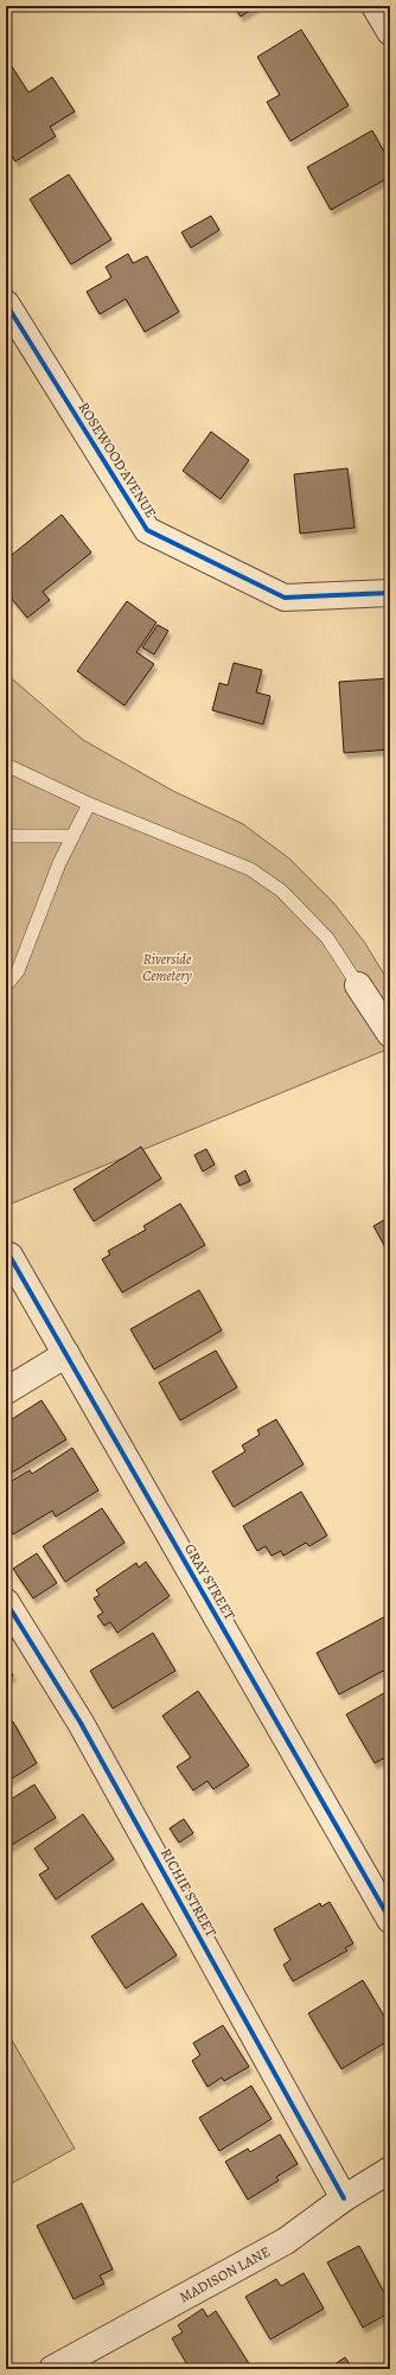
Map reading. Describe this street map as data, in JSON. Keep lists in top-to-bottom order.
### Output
{
  "streets": {
    "street": [
      "ROSEWOOD AVENUE",
      "GRAY STREET",
      "RICHIE STREET",
      "MADISON LANE"
    ]
  },
  "crossings": [
    ["RICHIE STREET", "MADISON LANE"]
  ],
  "parks": ["Riverside Cemetery"]
}
